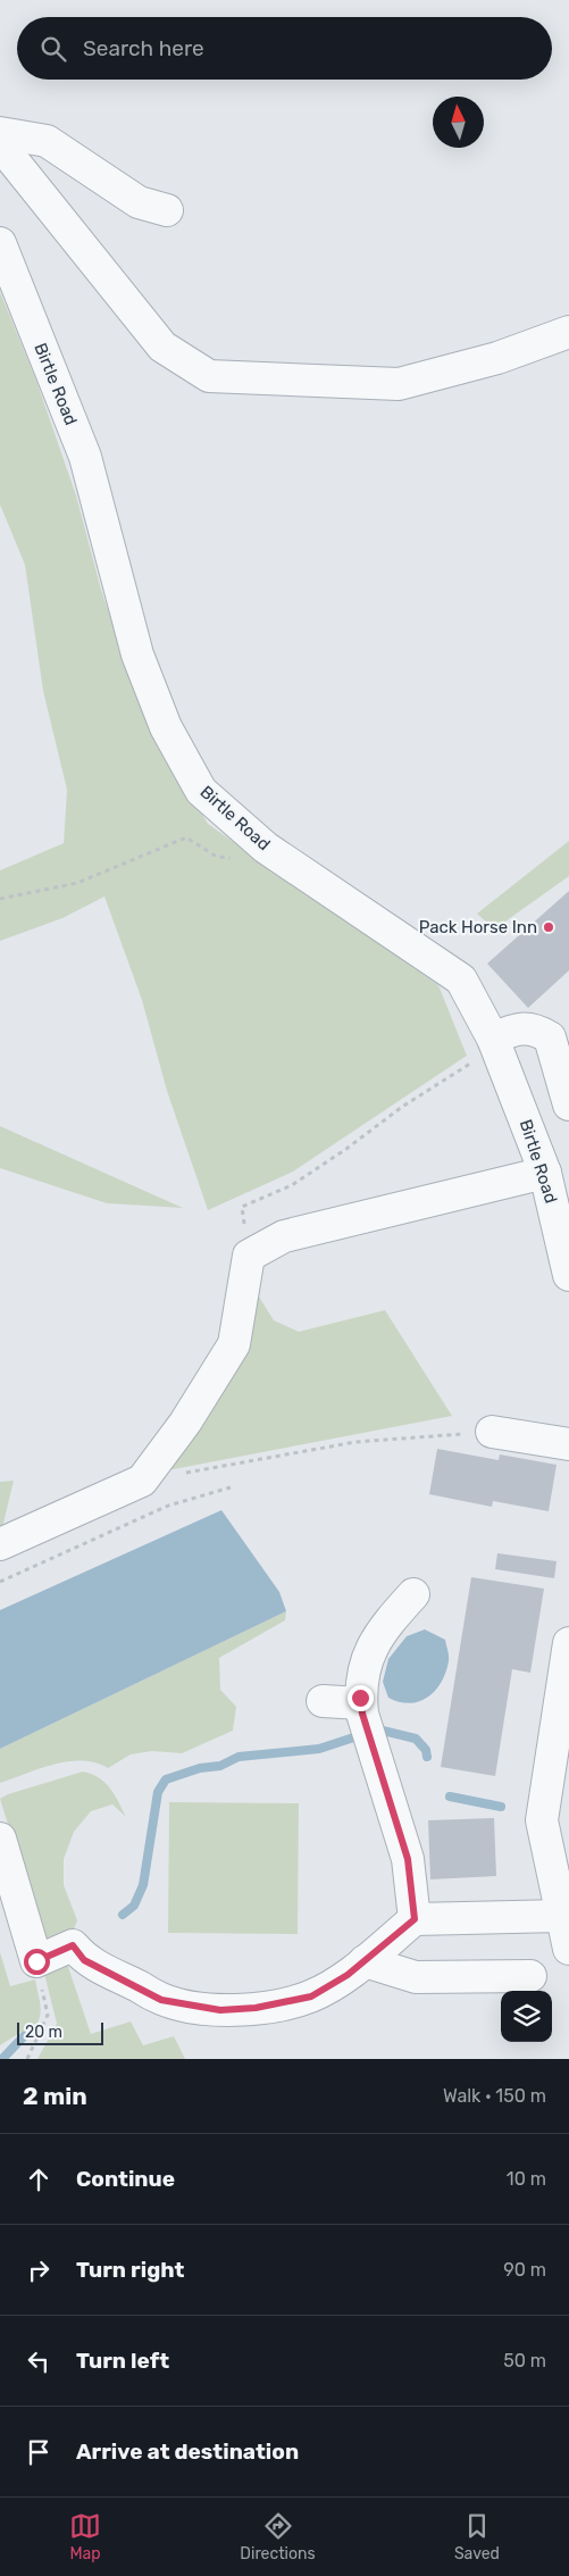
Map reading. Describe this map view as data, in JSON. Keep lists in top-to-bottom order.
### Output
{
  "streets": {
    "street": ["Birtle Road"]
  },
  "places": ["Pack Horse Inn"],
  "scale_bar": "20 m",
  "north": "top",
  "page": {
    "search": "Search here",
    "scale": "20 m",
    "heading": ["2 min", "Walk · 150 m"],
    "list": [
      ["Continue", "10 m"],
      ["Turn right", "90 m"],
      ["Turn left", "50 m"],
      "Arrive at destination"
    ],
    "nav": ["Map", "Directions", "Saved"]
  }
}
